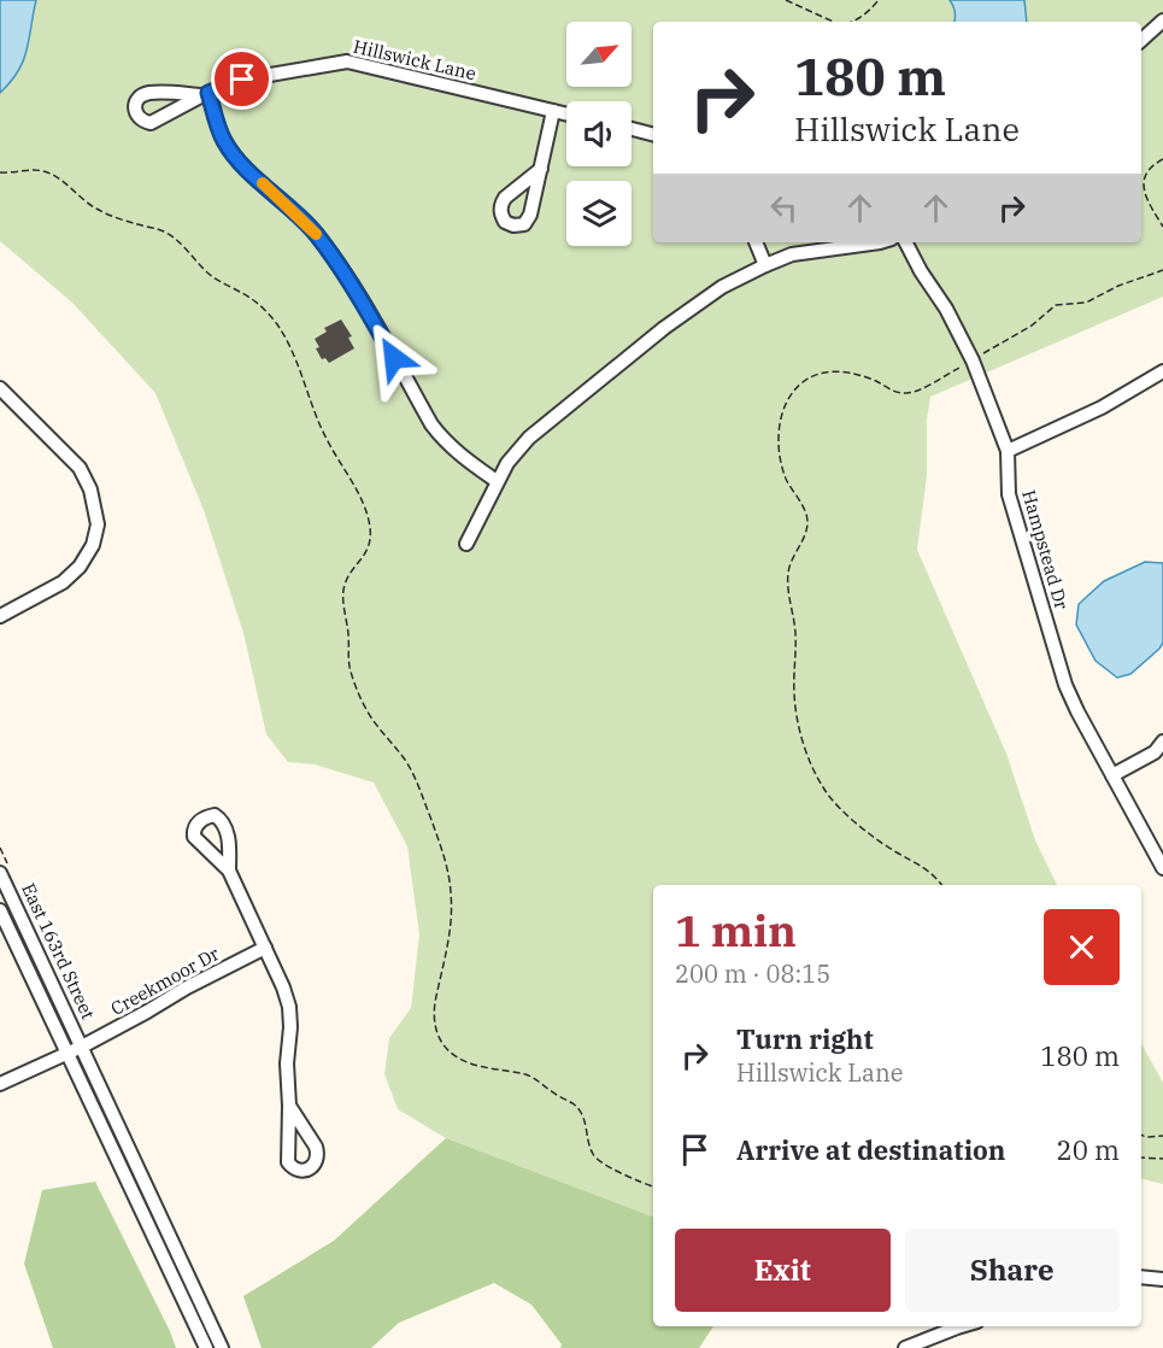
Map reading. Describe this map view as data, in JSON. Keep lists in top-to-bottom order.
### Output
{
  "streets": {
    "street": [
      "Hillswick Lane",
      "Hampstead Dr",
      "East 163rd Street",
      "Creekmoor Dr"
    ]
  },
  "crossings": [
    ["East 163rd Street", "Creekmoor Dr"]
  ],
  "north": "top right",
  "page": {
    "turn": ["180 m", "Hillswick Lane"],
    "heading": ["1 min", "200 m · 08:15"],
    "list": [
      {
        "name": "Turn right",
        "note": "Hillswick Lane",
        "value": "180 m"
      },
      {
        "name": "Arrive at destination",
        "value": "20 m"
      }
    ],
    "buttons": ["Exit", "Share"]
  }
}
